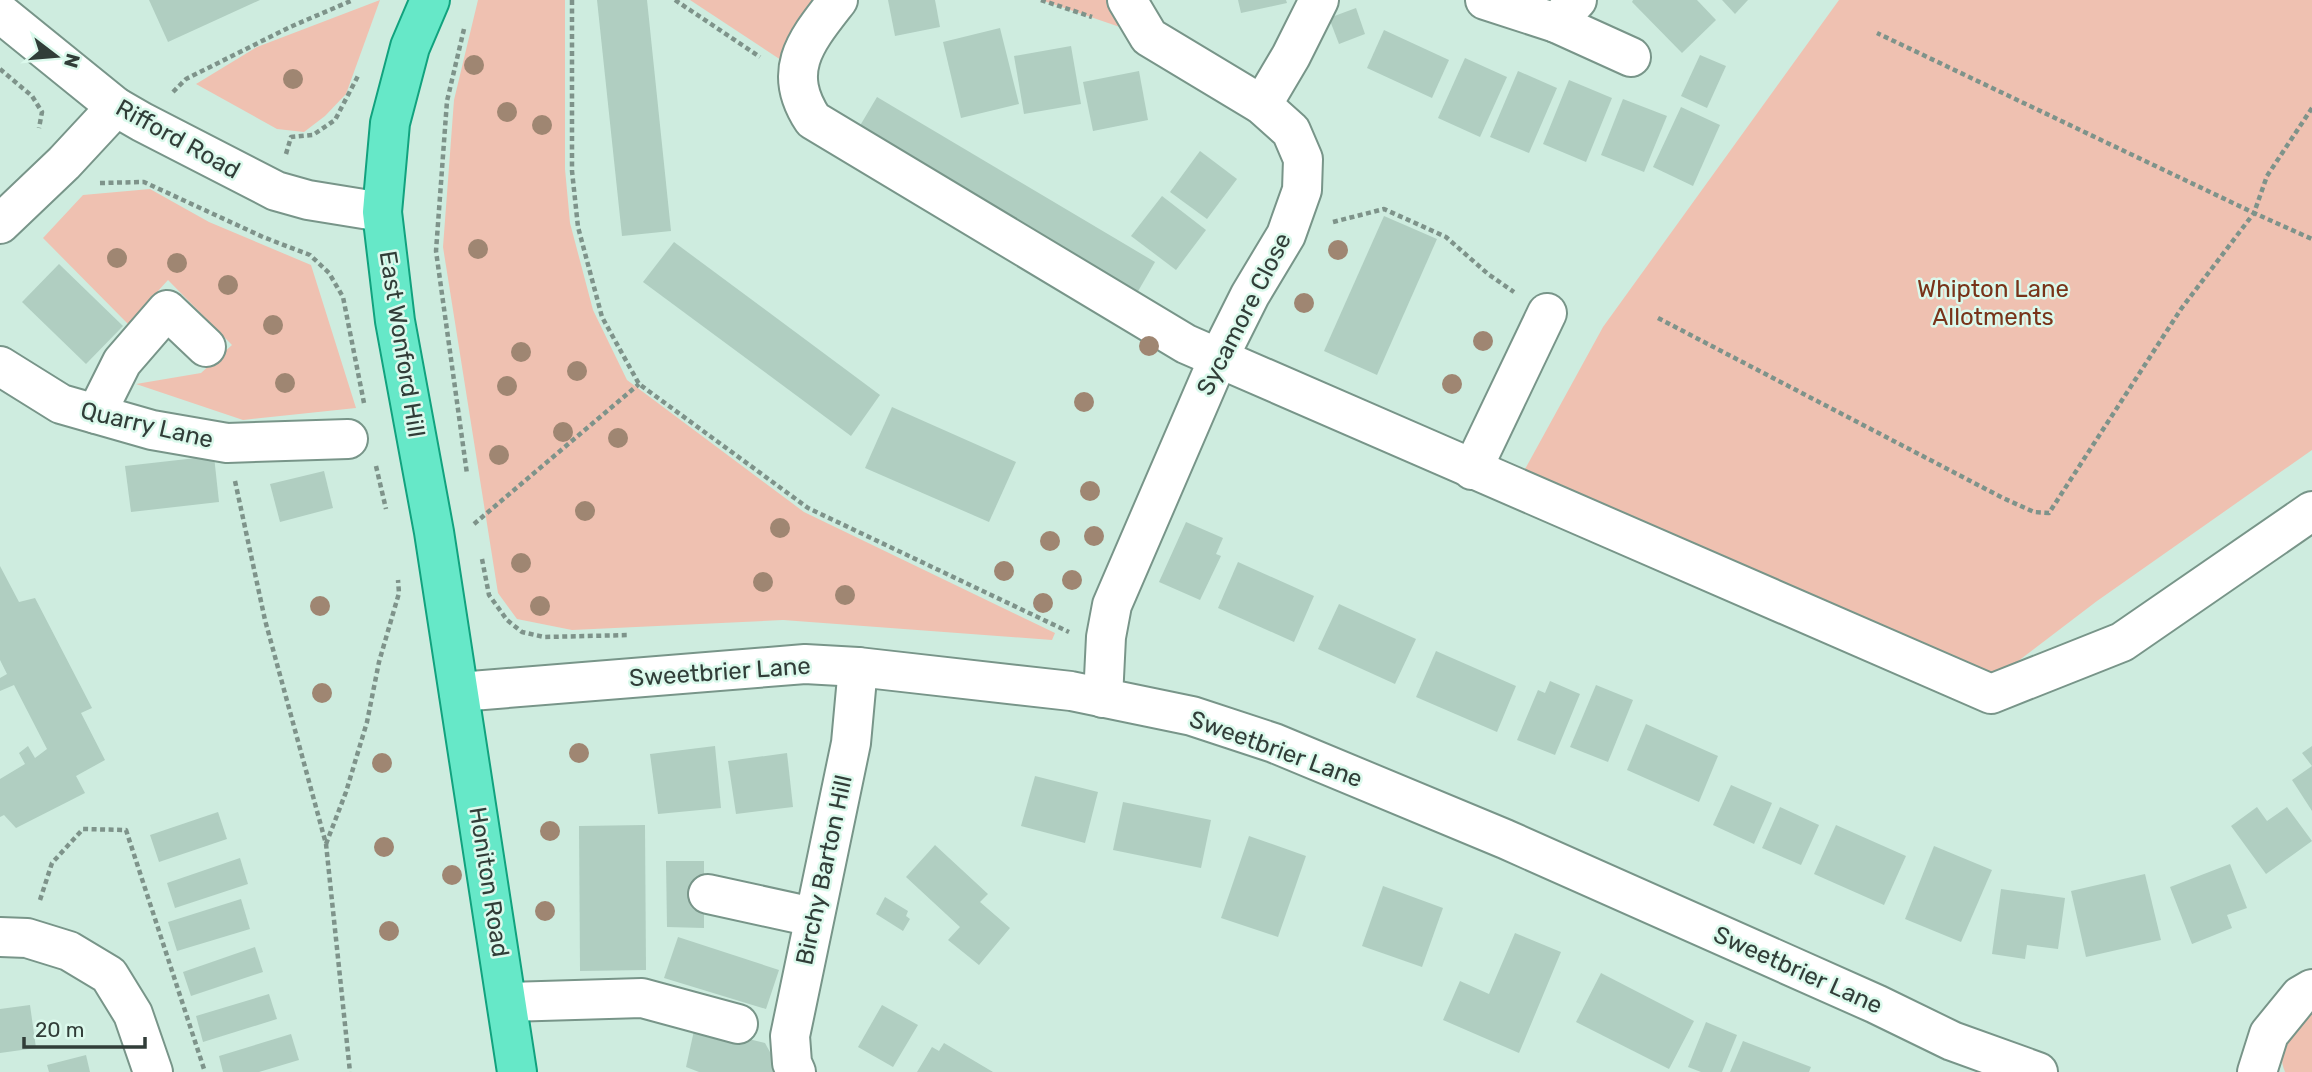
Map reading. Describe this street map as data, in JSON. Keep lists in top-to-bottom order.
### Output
{
  "streets": {
    "main road": ["East Wonford Hill", "Honiton Road"],
    "street": [
      "Rifford Road",
      "Sycamore Close",
      "Quarry Lane",
      "Sweetbrier Lane",
      "Birchy Barton Hill"
    ]
  },
  "crossings": [
    ["Rifford Road", "East Wonford Hill"],
    ["Sycamore Close", "Sweetbrier Lane"],
    ["East Wonford Hill", "Sweetbrier Lane"],
    ["East Wonford Hill", "Honiton Road"],
    ["Sweetbrier Lane", "Birchy Barton Hill"],
    ["Sweetbrier Lane", "Honiton Road"]
  ],
  "parks": ["Whipton Lane Allotments"],
  "scale_bar": "20 m",
  "north": "right"
}
